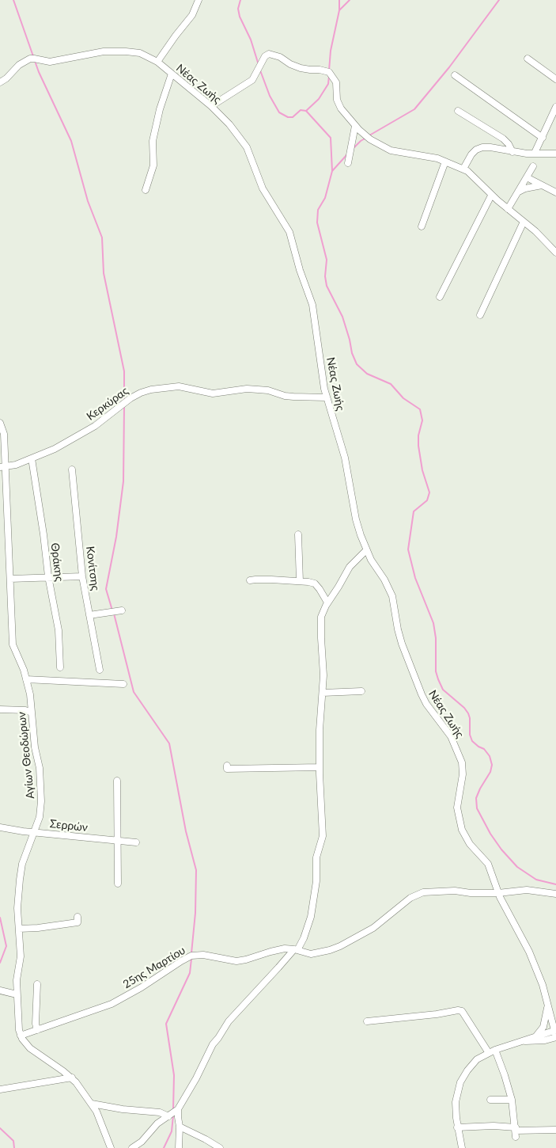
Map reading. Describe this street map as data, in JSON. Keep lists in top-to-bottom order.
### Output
{
  "streets": {
    "street": [
      "Νέας Ζωής",
      "Κερκύρας",
      "Θράκης",
      "Κονίτσης",
      "Αγίων Θεοδώρων",
      "Σερρών",
      "25ης Μαρτίου"
    ]
  },
  "crossings": [
    ["Νέας Ζωής", "Κερκύρας"],
    ["Νέας Ζωής", "25ης Μαρτίου"],
    ["Κερκύρας", "Θράκης"],
    ["Κερκύρας", "Αγίων Θεοδώρων"],
    ["Αγίων Θεοδώρων", "Σερρών"],
    ["Αγίων Θεοδώρων", "25ης Μαρτίου"]
  ]
}
